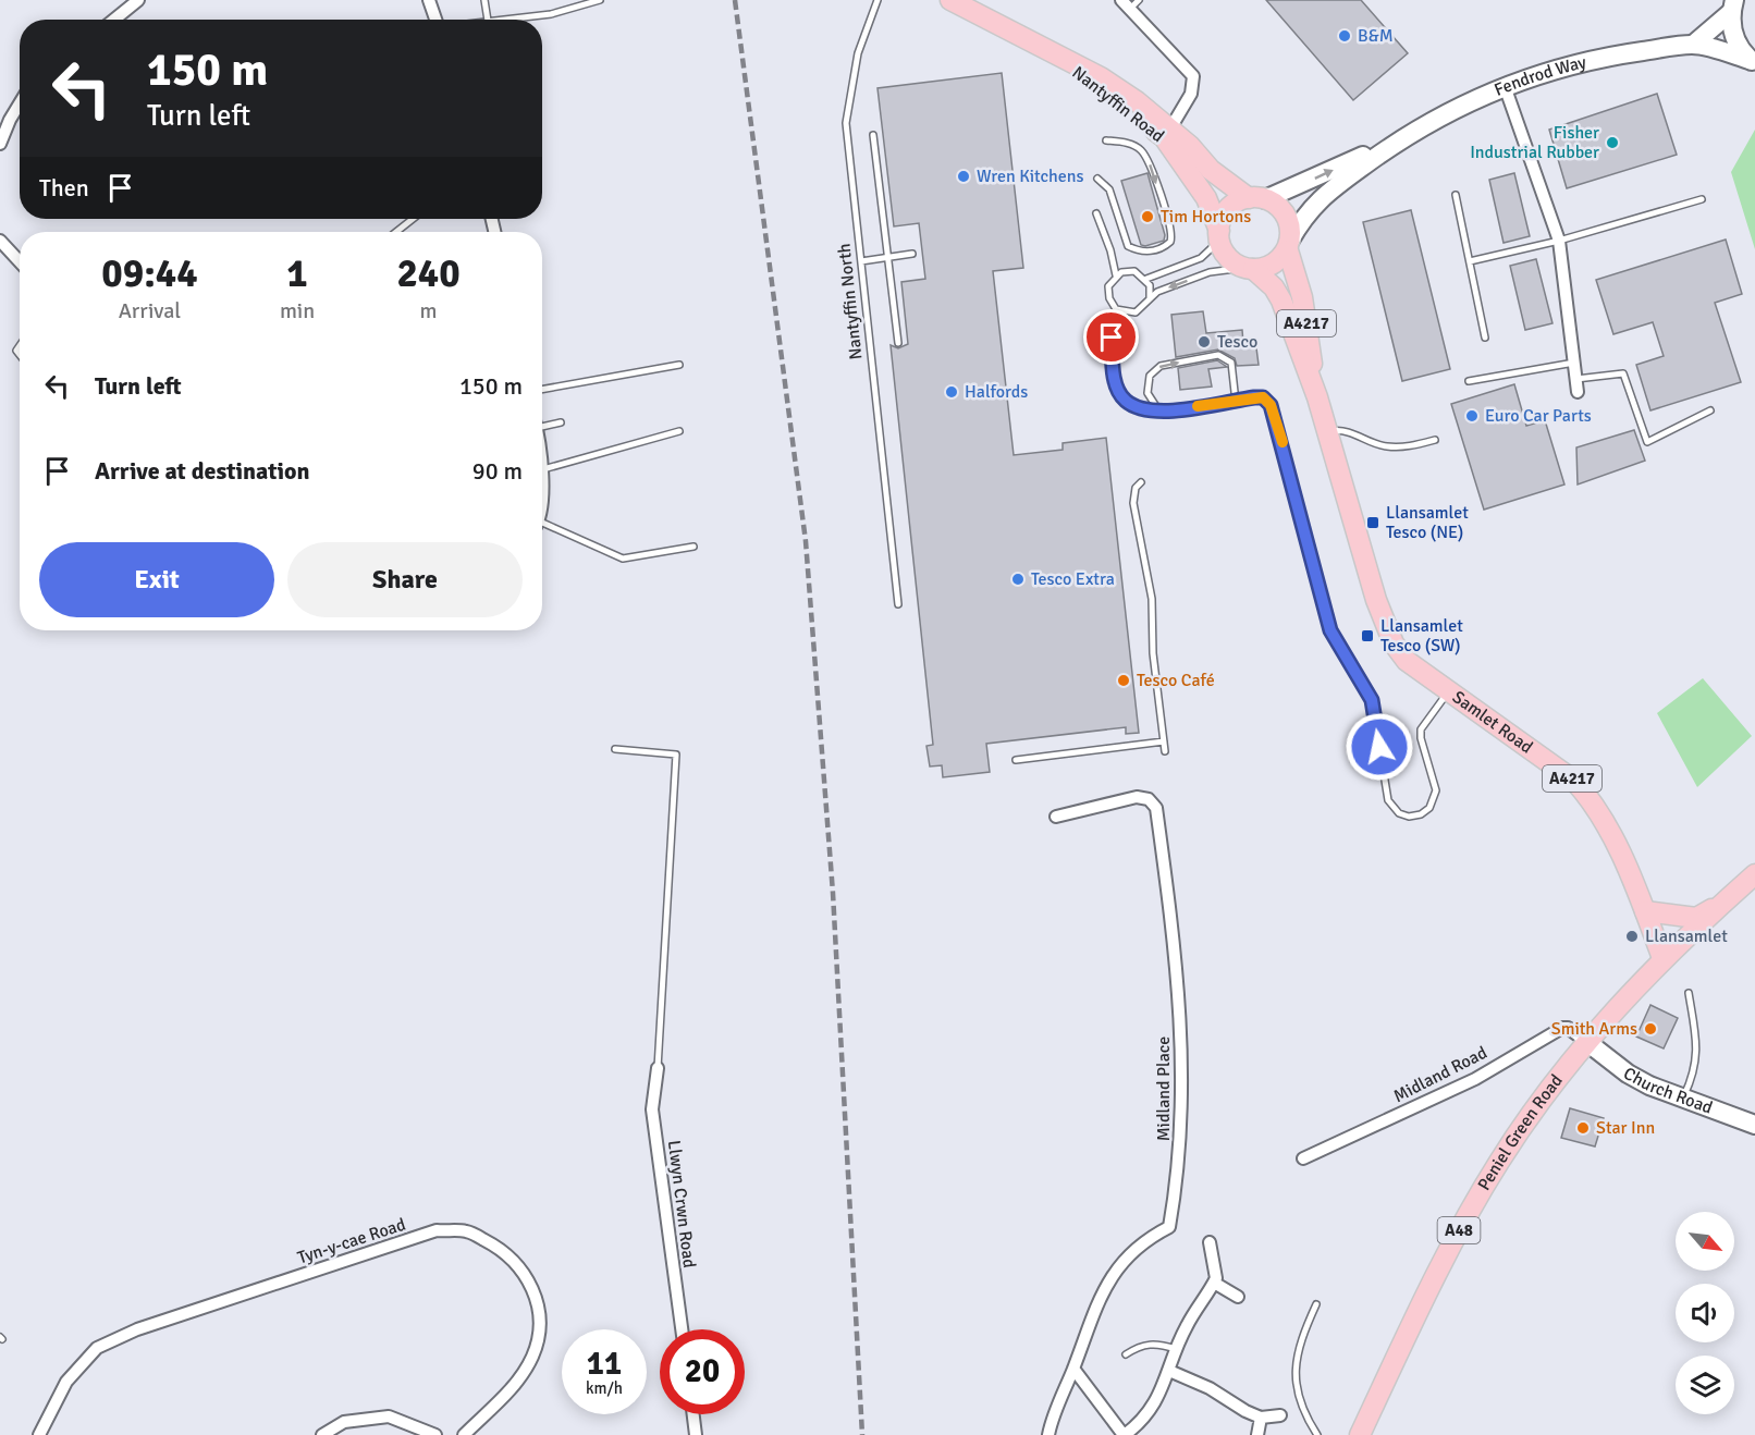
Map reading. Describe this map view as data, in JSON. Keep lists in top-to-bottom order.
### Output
{
  "streets": {
    "main road": [
      "Nantyffin Road",
      "A4217",
      "Samlet Road",
      "Peniel Green Road",
      "A48"
    ],
    "street": [
      "Fendrod Way",
      "Midland Road",
      "Midland Place",
      "Church Road",
      "Llwyn Crwn Road",
      "Tyn-y-cae Road"
    ],
    "lane": ["Nantyffin North"]
  },
  "crossings": [
    ["Fendrod Way", "Nantyffin Road"],
    ["Fendrod Way", "Samlet Road"],
    ["Nantyffin Road", "Samlet Road"],
    ["Samlet Road", "Peniel Green Road"],
    ["Samlet Road", "A48"],
    ["Midland Road", "Church Road"],
    ["Midland Road", "Peniel Green Road"],
    ["Church Road", "Peniel Green Road"],
    ["Peniel Green Road", "A48"]
  ],
  "places": {
    "other": [
      "B&M",
      "Fisher Industrial Rubber",
      "Wren Kitchens",
      "Tim Hortons",
      "Tesco",
      "Halfords",
      "Euro Car Parts",
      "Tesco Extra",
      "Tesco Café",
      "Llansamlet",
      "Smith Arms",
      "Star Inn"
    ],
    "transit": ["Llansamlet Tesco (NE)", "Llansamlet Tesco (SW)"]
  },
  "north": "bottom right",
  "page": {
    "turn": ["150 m", "Turn left"],
    "then": "Then",
    "eta": [
      "09:44",
      "Arrival",
      "1",
      "min",
      "240",
      "m"
    ],
    "list": [
      {
        "name": "Turn left",
        "value": "150 m"
      },
      {
        "name": "Arrive at destination",
        "value": "90 m"
      }
    ],
    "buttons": ["Exit", "Share"],
    "speed": "11 km/h",
    "limit": "20"
  }
}
